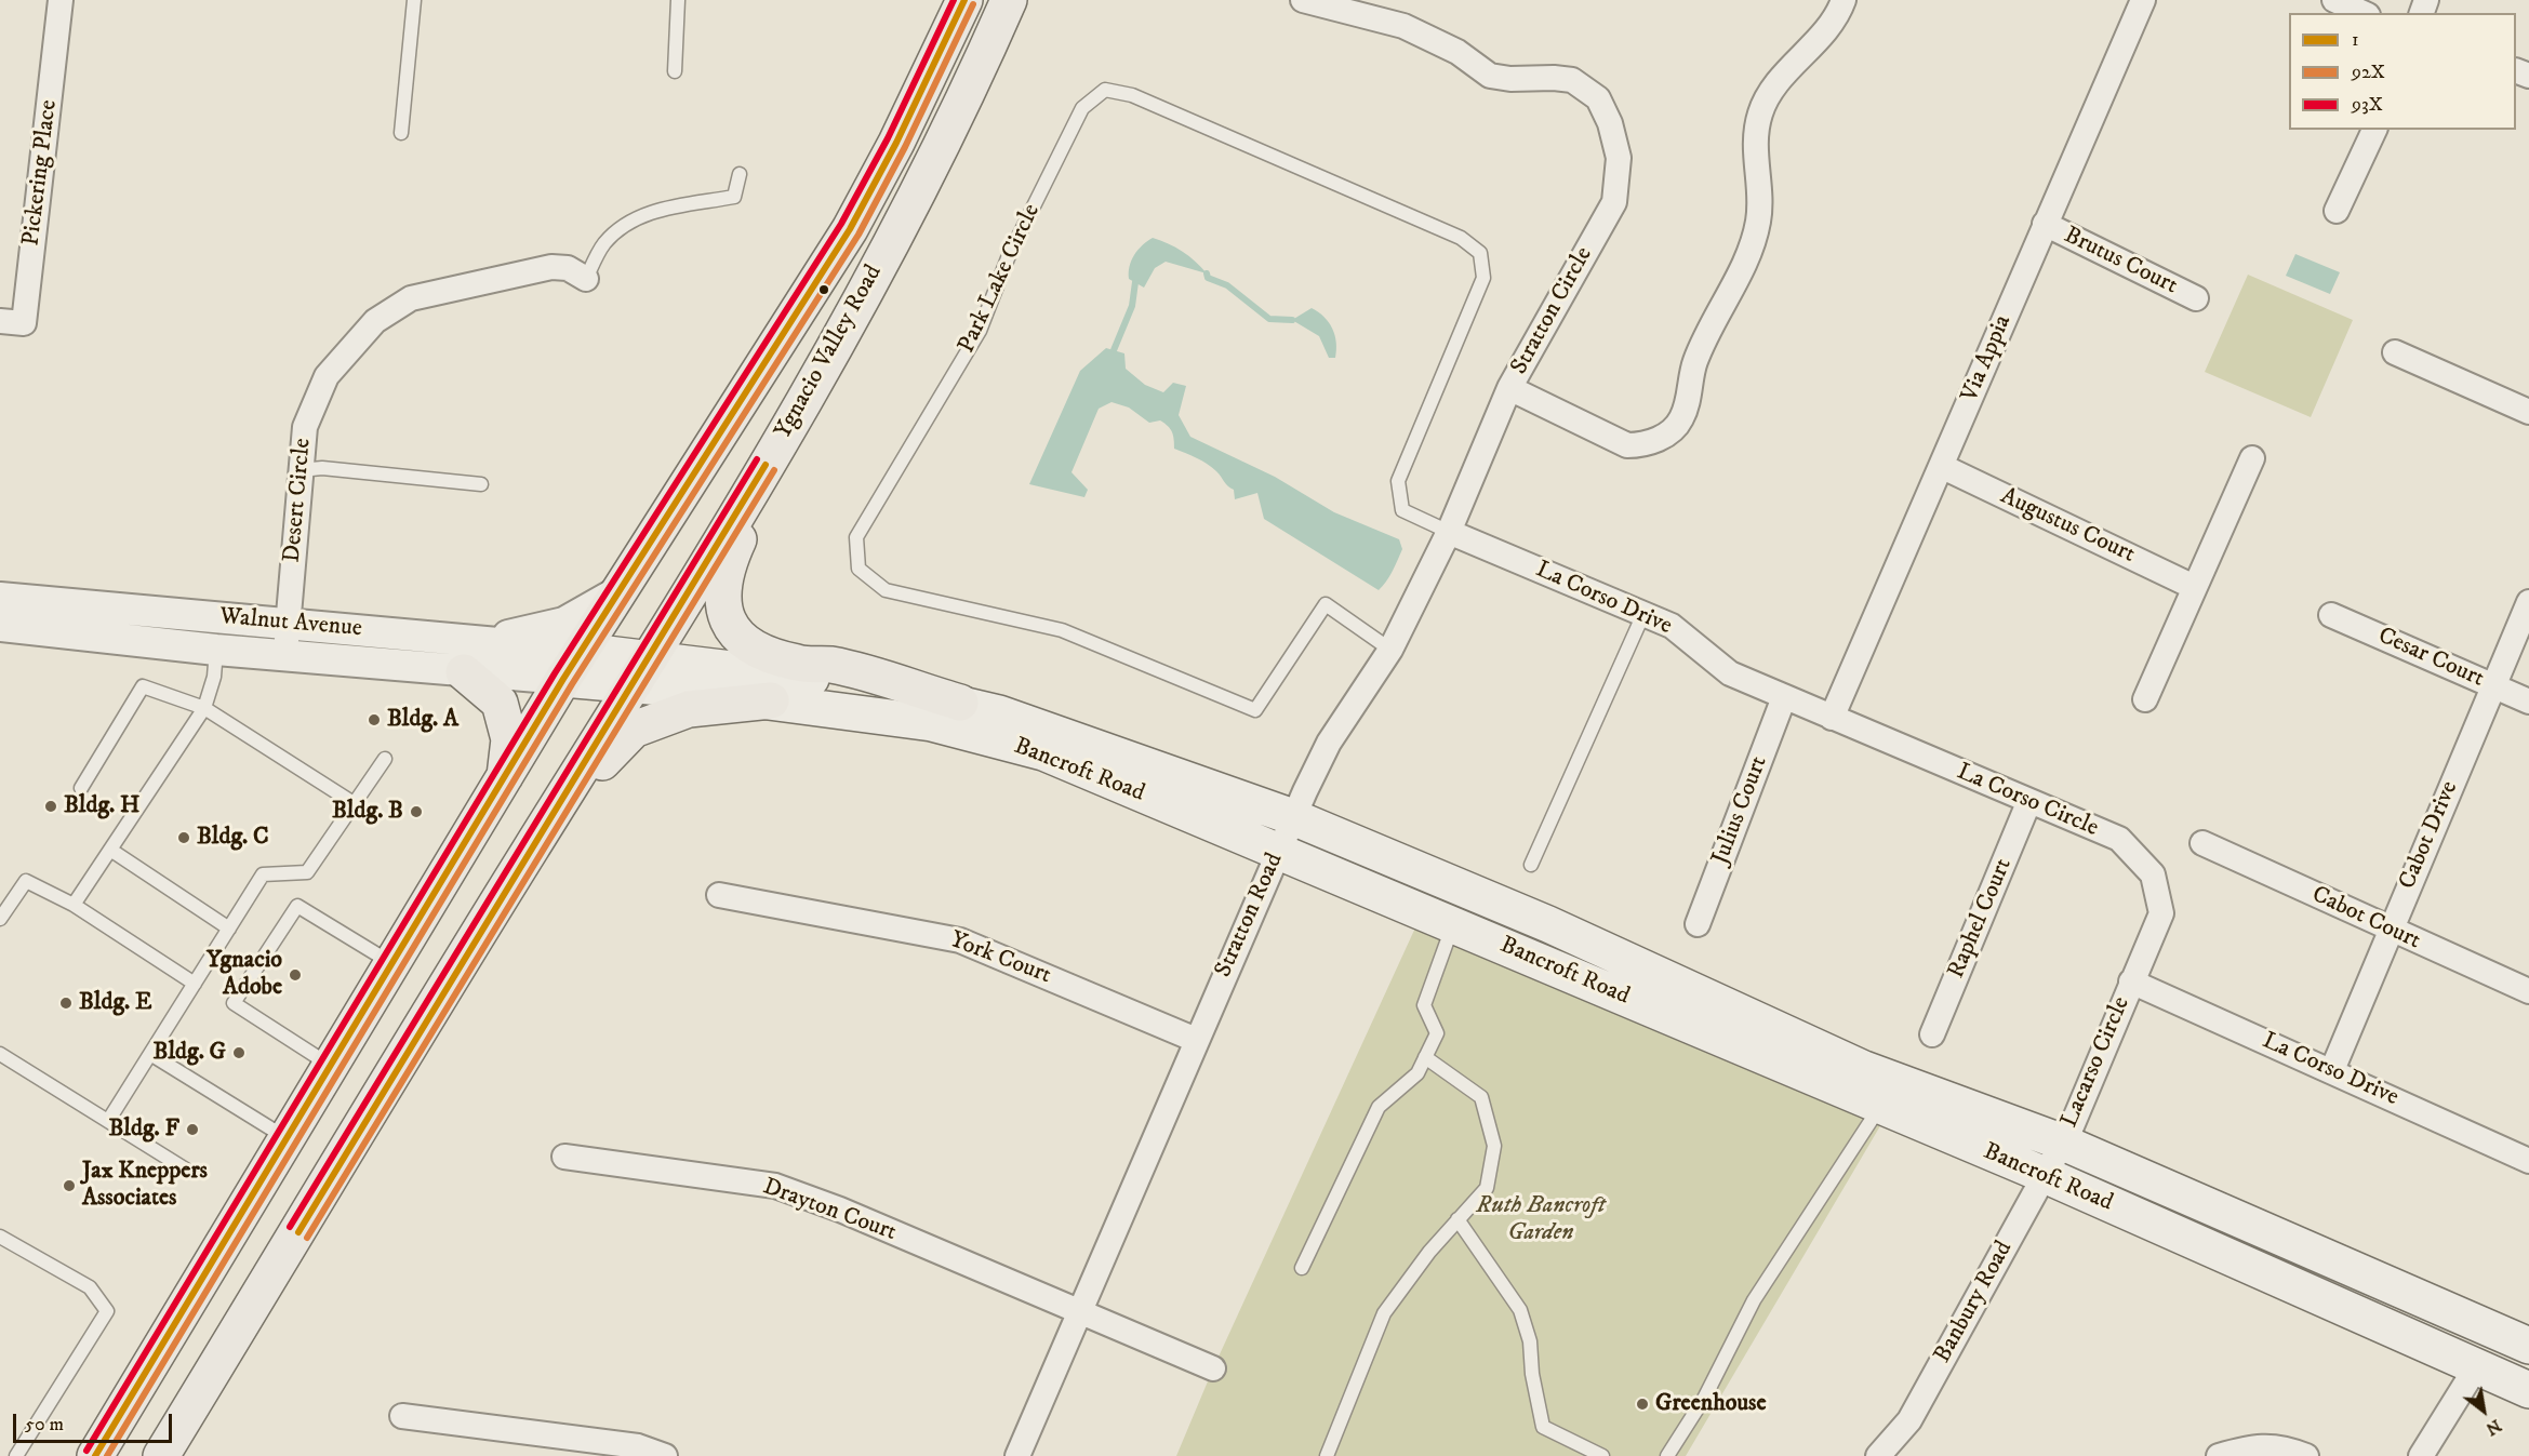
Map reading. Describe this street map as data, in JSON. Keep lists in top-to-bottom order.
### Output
{
  "streets": {
    "highway": ["Ygnacio Valley Road"],
    "main road": ["Bancroft Road"],
    "street": [
      "Pickering Place",
      "Brutus Court",
      "Stratton Circle",
      "Via Appia",
      "Desert Circle",
      "Augustus Court",
      "La Corso Drive",
      "Walnut Avenue",
      "Cesar Court",
      "La Corso Circle",
      "Julius Court",
      "Cabot Drive",
      "Stratton Road",
      "Raphel Court",
      "Cabot Court",
      "York Court",
      "Lacarso Circle",
      "Drayton Court",
      "Banbury Road"
    ],
    "lane": ["Park Lake Circle"]
  },
  "crossings": [
    ["Brutus Court", "Via Appia"],
    ["Park Lake Circle", "La Corso Drive"],
    ["Park Lake Circle", "Stratton Road"],
    ["Stratton Circle", "Stratton Road"],
    ["Ygnacio Valley Road", "Walnut Avenue"],
    ["Ygnacio Valley Road", "Bancroft Road"],
    ["Via Appia", "Augustus Court"],
    ["Via Appia", "La Corso Circle"],
    ["Desert Circle", "Walnut Avenue"],
    ["La Corso Drive", "La Corso Circle"],
    ["La Corso Drive", "Julius Court"],
    ["La Corso Drive", "Cabot Drive"],
    ["La Corso Drive", "Stratton Road"],
    ["La Corso Drive", "Lacarso Circle"],
    ["Walnut Avenue", "Bancroft Road"],
    ["Cesar Court", "Cabot Drive"],
    ["Bancroft Road", "Stratton Road"],
    ["Bancroft Road", "Lacarso Circle"],
    ["Bancroft Road", "Banbury Road"],
    ["La Corso Circle", "Julius Court"],
    ["La Corso Circle", "Raphel Court"],
    ["La Corso Circle", "Lacarso Circle"],
    ["Cabot Drive", "Cabot Court"],
    ["Stratton Road", "York Court"],
    ["Stratton Road", "Drayton Court"],
    ["Lacarso Circle", "Banbury Road"]
  ],
  "parks": ["Ruth Bancroft Garden"],
  "places": [
    "Bldg. A",
    "Bldg. H",
    "Bldg. B",
    "Bldg. C",
    "Ygnacio Adobe",
    "Bldg. E",
    "Bldg. G",
    "Bldg. F",
    "Jax Kneppers Associates",
    "Greenhouse"
  ],
  "lines": ["transit line 1", "transit line 93X", "transit line 92X"],
  "legend": ["1", "92X", "93X"],
  "scale_bar": "50 m",
  "north": "bottom right"
}
